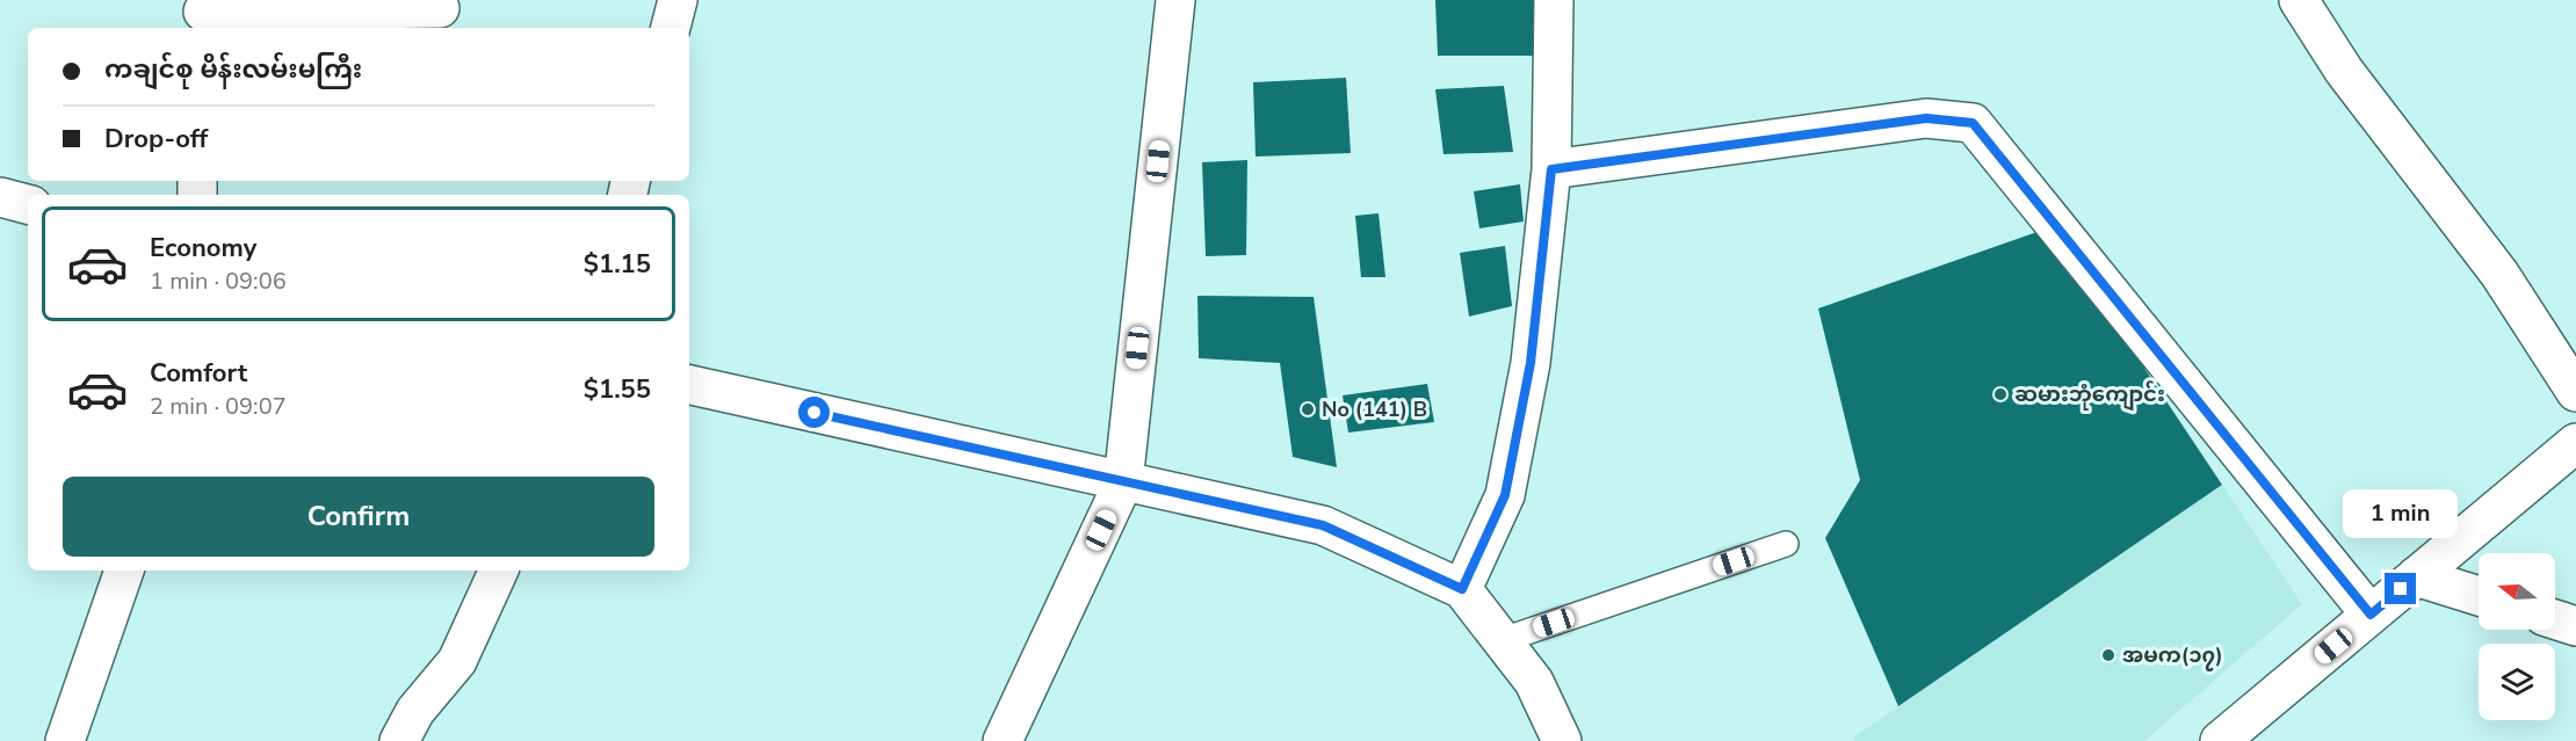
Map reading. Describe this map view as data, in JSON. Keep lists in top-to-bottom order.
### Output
{
  "places": ["ဆမားဘုံကျောင်း", "No (141) B", "အမက(၁၇)"],
  "north": "left",
  "page": {
    "banner": ["ကချင်စု မိန်းလမ်းမကြီး", "Drop-off"],
    "list": [
      {
        "name": "Economy",
        "note": "1 min · 09:06",
        "value": "$1.15"
      },
      {
        "name": "Comfort",
        "note": "2 min · 09:07",
        "value": "$1.55"
      }
    ],
    "buttons": "Confirm",
    "bubble": "1 min"
  }
}
